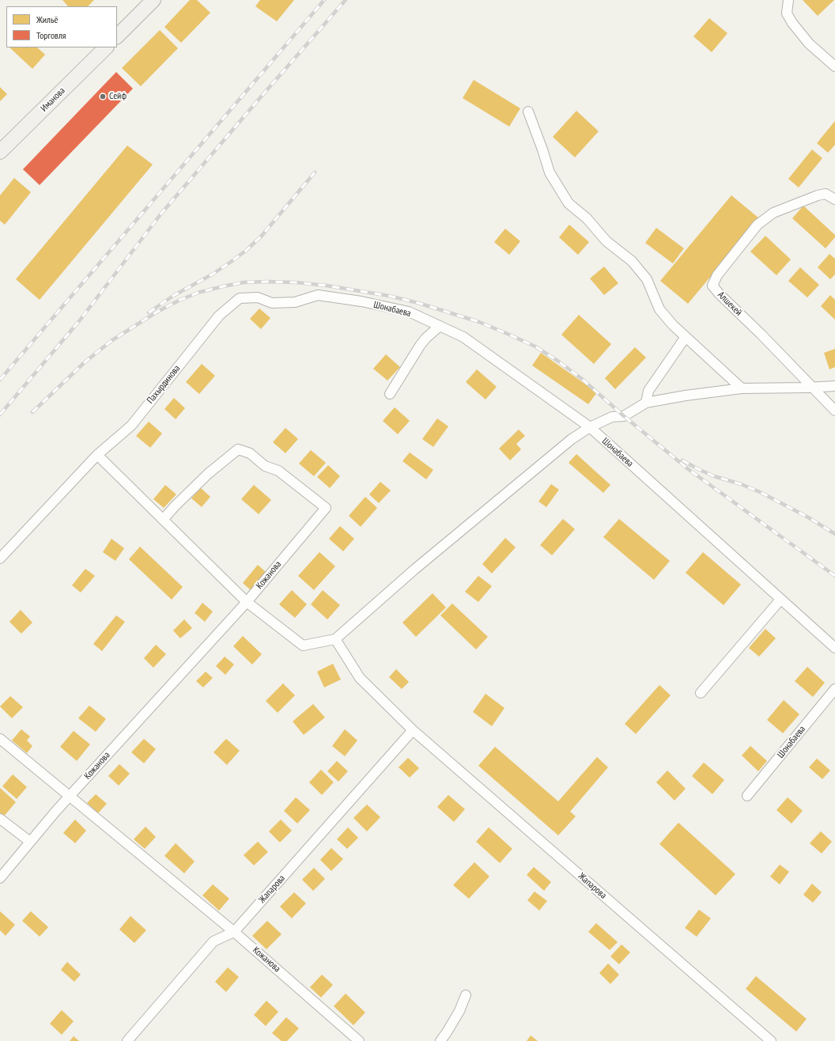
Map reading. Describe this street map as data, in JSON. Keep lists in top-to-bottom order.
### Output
{
  "streets": {
    "main road": ["Иманова"],
    "street": [
      "Алшекей",
      "Шонабаева",
      "Пахырдинова",
      "Кожанова",
      "Жапарова"
    ]
  },
  "crossings": [
    ["Шонабаева", "Пахырдинова"],
    ["Кожанова", "Жапарова"]
  ],
  "places": ["Сейф"],
  "legend": ["Жильё", "Торговля"]
}
